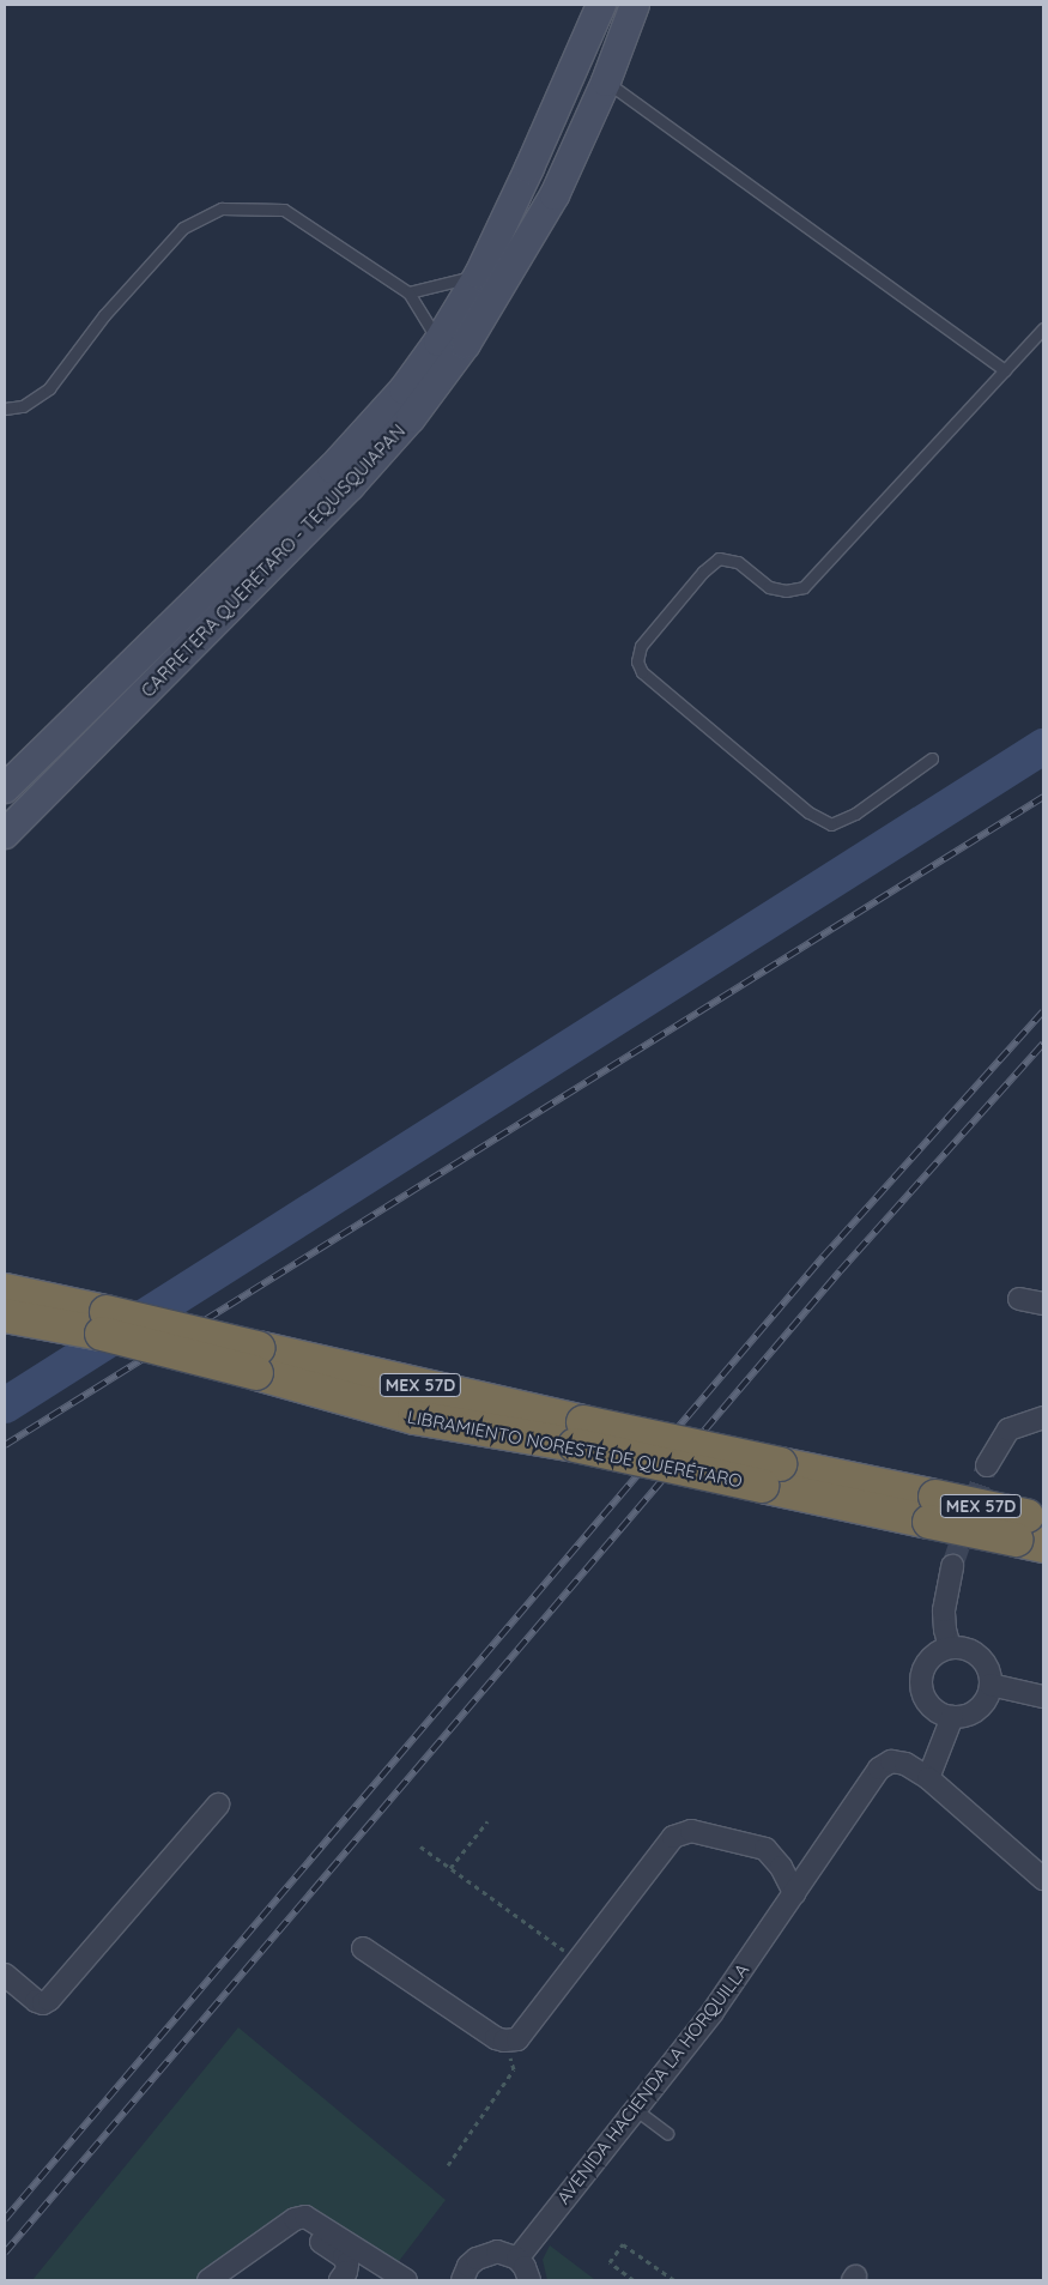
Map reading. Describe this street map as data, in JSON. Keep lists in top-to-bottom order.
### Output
{
  "streets": {
    "highway": ["MEX 57D", "LIBRAMIENTO NORESTE DE QUERÉTARO"],
    "main road": ["CARRETERA QUERÉTARO - TEQUISQUIAPAN"],
    "street": ["AVENIDA HACIENDA LA HORQUILLA"]
  }
}
